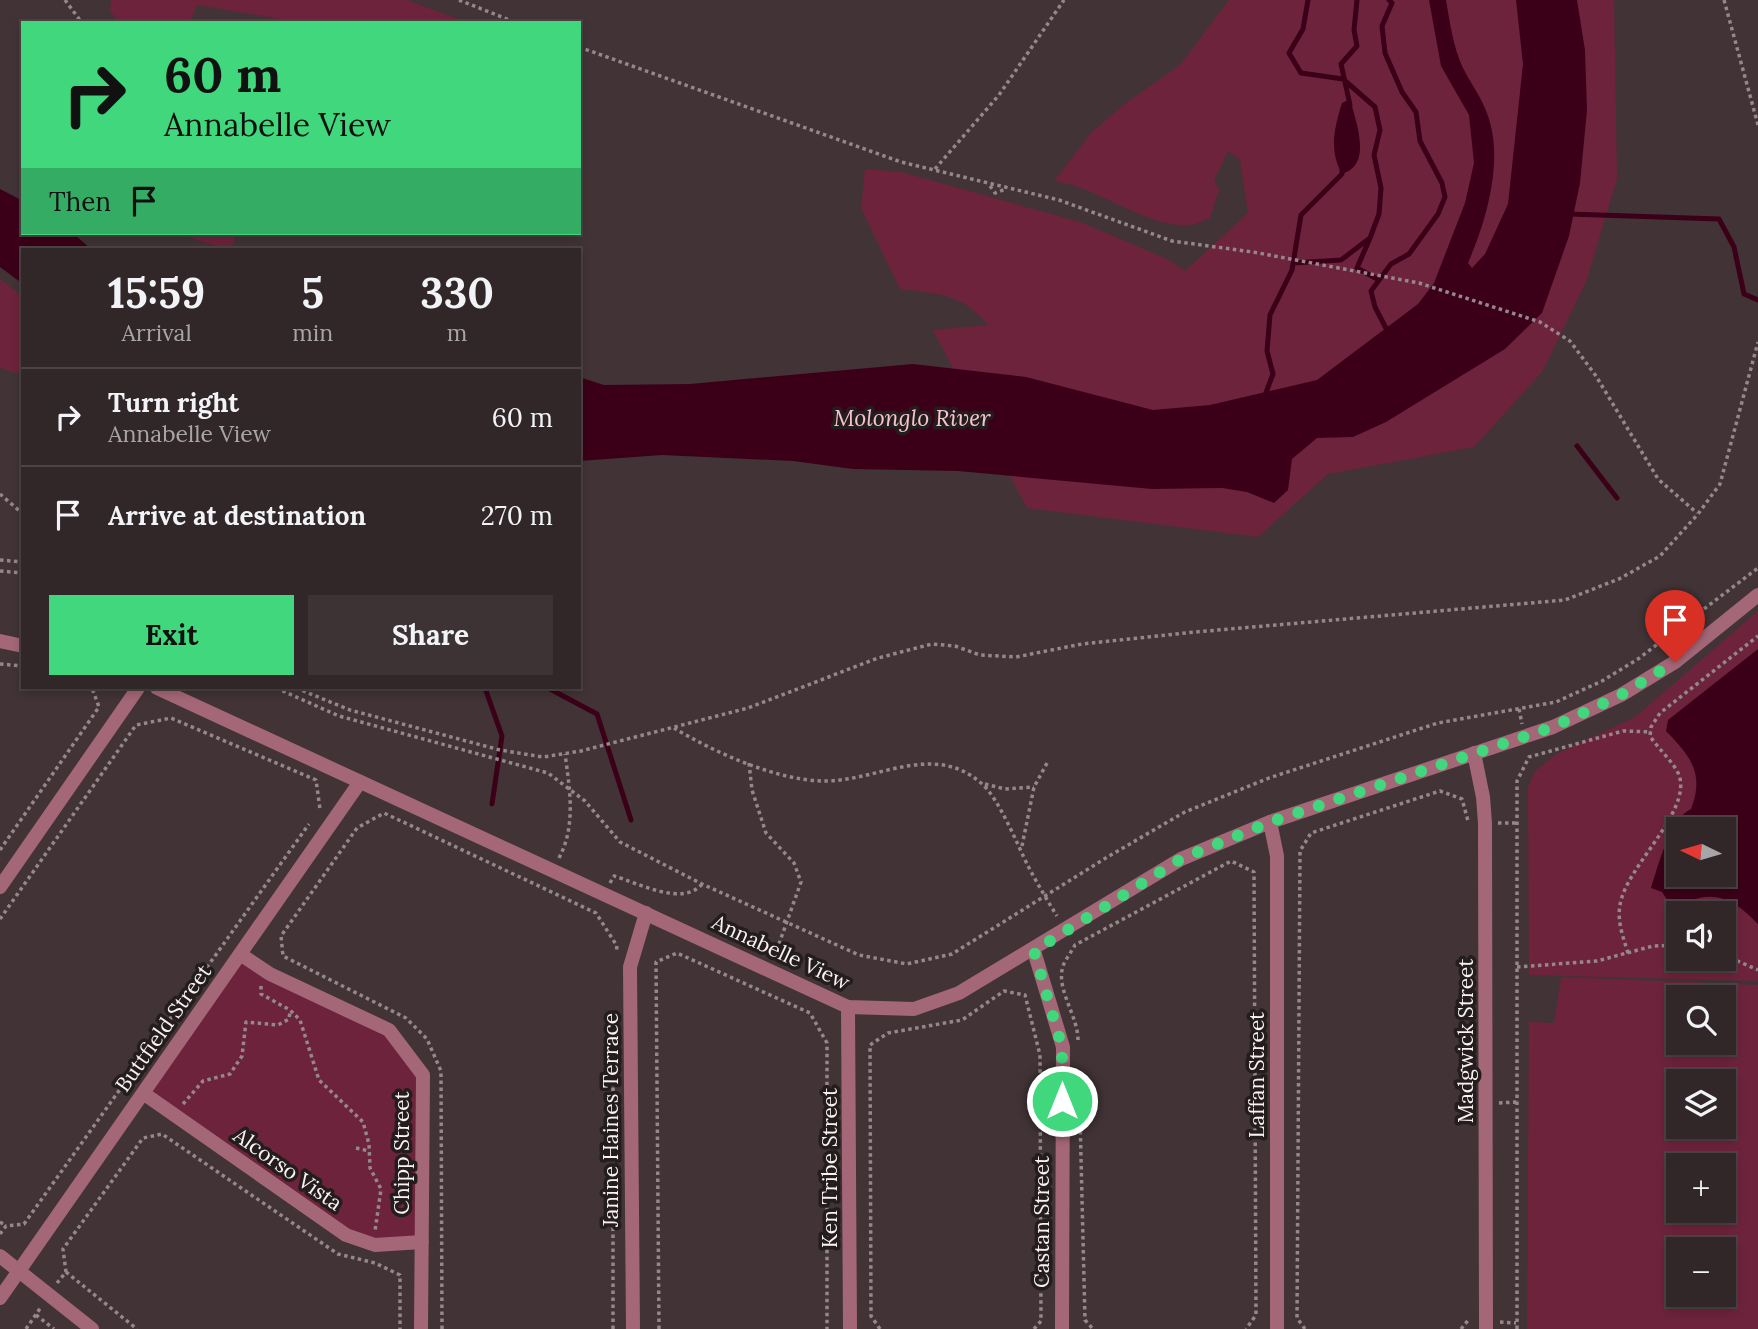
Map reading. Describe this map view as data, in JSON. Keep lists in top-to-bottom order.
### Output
{
  "streets": {
    "street": [
      "Annabelle View",
      "Buttfield Street",
      "Madgwick Street",
      "Laffan Street",
      "Janine Haines Terrace",
      "Chipp Street",
      "Ken Tribe Street",
      "Alcorso Vista",
      "Castan Street"
    ]
  },
  "crossings": [
    ["Annabelle View", "Buttfield Street"],
    ["Annabelle View", "Madgwick Street"],
    ["Annabelle View", "Laffan Street"],
    ["Annabelle View", "Janine Haines Terrace"],
    ["Annabelle View", "Ken Tribe Street"],
    ["Annabelle View", "Castan Street"],
    ["Buttfield Street", "Chipp Street"],
    ["Buttfield Street", "Alcorso Vista"],
    ["Chipp Street", "Alcorso Vista"]
  ],
  "water": ["Molonglo River"],
  "north": "left",
  "page": {
    "turn": ["60 m", "Annabelle View"],
    "then": "Then",
    "eta": [
      "15:59",
      "Arrival",
      "5",
      "min",
      "330",
      "m"
    ],
    "list": [
      {
        "name": "Turn right",
        "note": "Annabelle View",
        "value": "60 m"
      },
      {
        "name": "Arrive at destination",
        "value": "270 m"
      }
    ],
    "buttons": ["Exit", "Share"],
    "map_buttons": ["+", "−"]
  }
}
